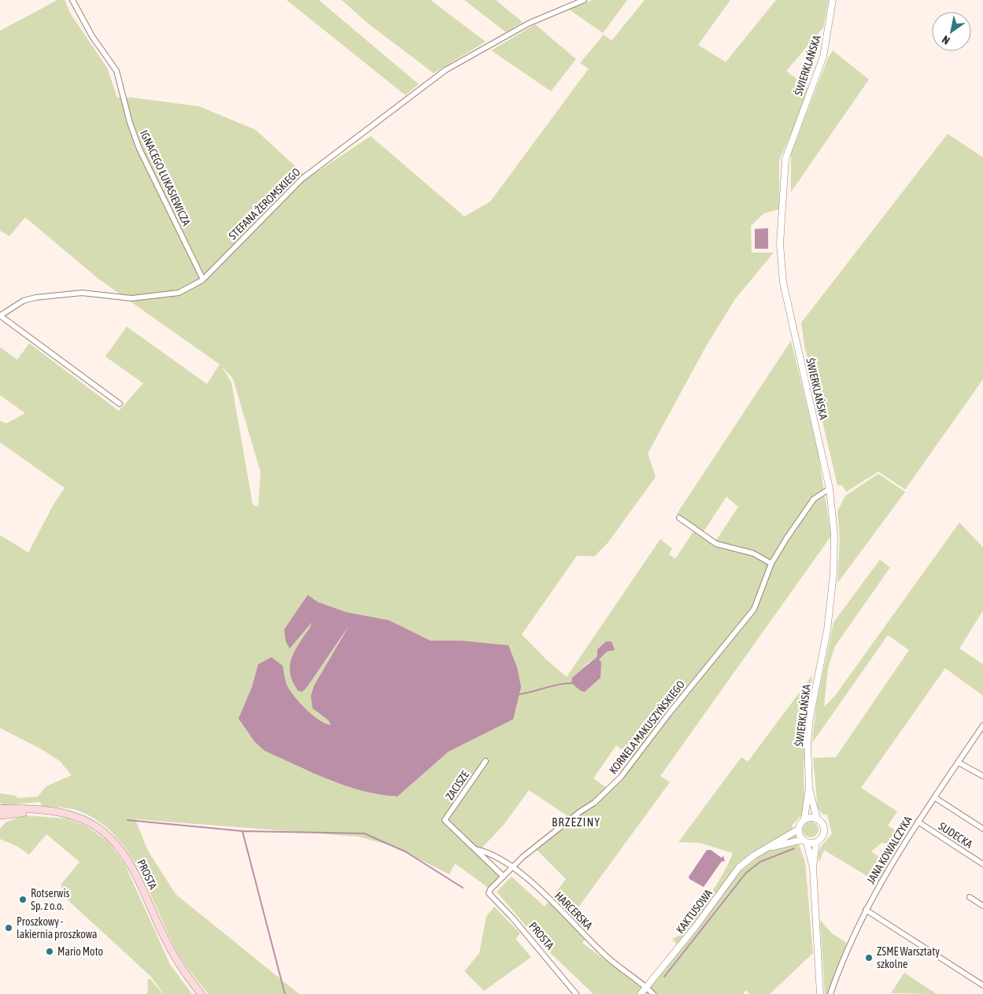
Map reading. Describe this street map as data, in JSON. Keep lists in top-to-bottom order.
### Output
{
  "streets": {
    "main road": ["PROSTA"],
    "street": [
      "ŚWIERKLAŃSKA",
      "IGNACEGO ŁUKASIEWICZA",
      "STEFANA ŻEROMSKIEGO",
      "KORNELA MAKUSZYŃSKIEGO",
      "ZACISZE",
      "SUDECKA",
      "JANA KOWALCZYKA",
      "HARCERSKA",
      "KAKTUSOWA"
    ]
  },
  "crossings": [
    ["ŚWIERKLAŃSKA", "KORNELA MAKUSZYŃSKIEGO"],
    ["ŚWIERKLAŃSKA", "KAKTUSOWA"],
    ["IGNACEGO ŁUKASIEWICZA", "STEFANA ŻEROMSKIEGO"],
    ["KORNELA MAKUSZYŃSKIEGO", "PROSTA"],
    ["KORNELA MAKUSZYŃSKIEGO", "HARCERSKA"],
    ["ZACISZE", "HARCERSKA"],
    ["SUDECKA", "JANA KOWALCZYKA"],
    ["HARCERSKA", "KAKTUSOWA"]
  ],
  "districts": ["BRZEZINY"],
  "places": [
    "Rotserwis Sp. z o.o.",
    "Proszkowy - lakiernia proszkowa",
    "Mario Moto",
    "ZSME Warsztaty szkolne"
  ],
  "north": "bottom left"
}
